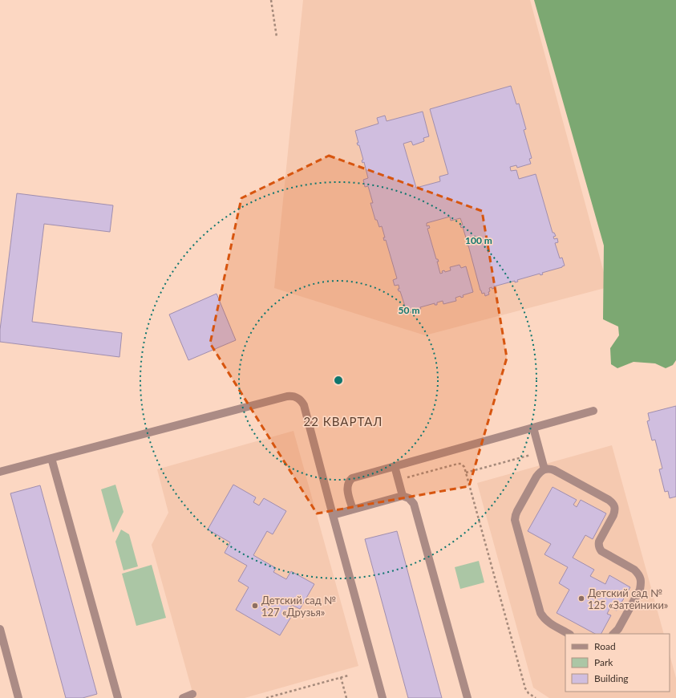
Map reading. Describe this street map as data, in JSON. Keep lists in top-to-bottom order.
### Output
{
  "districts": ["22 КВАРТАЛ"],
  "places": ["Детский сад № 125 «Затейники»", "Детский сад № 127 «Друзья»"],
  "legend": ["Road", "Park", "Building"],
  "rings": ["100 m", "50 m"]
}
